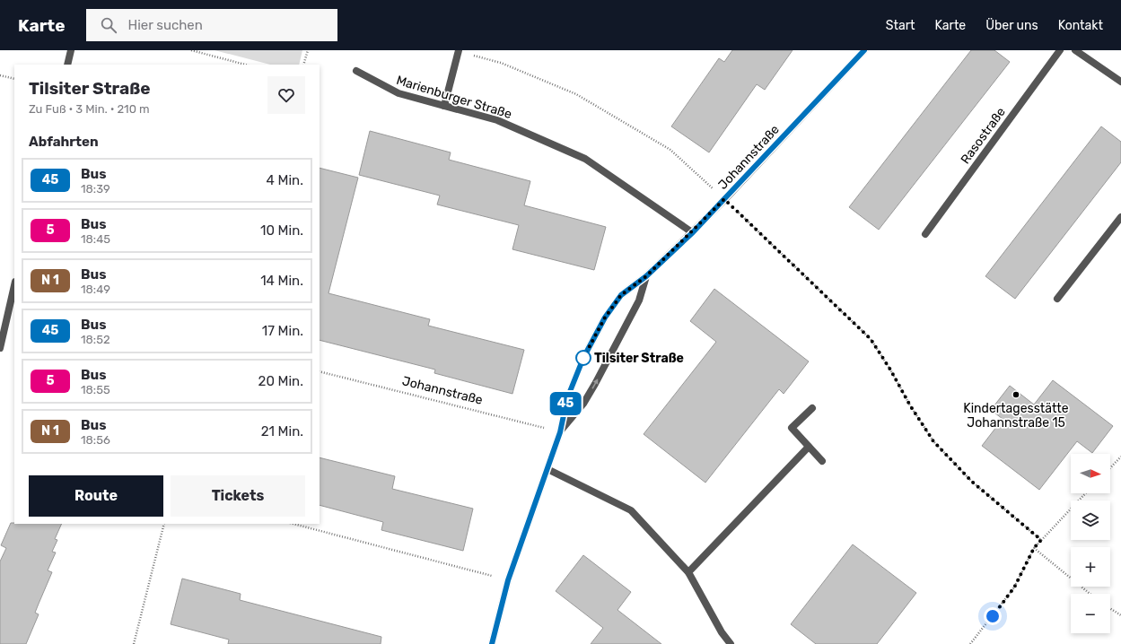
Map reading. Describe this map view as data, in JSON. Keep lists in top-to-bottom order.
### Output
{
  "streets": {
    "street": ["Marienburger Straße", "Rasostraße", "Johannstraße"]
  },
  "crossings": [
    ["Marienburger Straße", "Johannstraße"]
  ],
  "places": ["Tilsiter Straße", "Kindertagesstätte Johannstraße 15"],
  "lines": ["bus line 45"],
  "north": "right",
  "page": {
    "header": "Karte",
    "search": "Hier suchen",
    "nav": [
      "Start",
      "Karte",
      "Über uns",
      "Kontakt"
    ],
    "on_map": "45",
    "heading": [
      ["Tilsiter Straße", "Zu Fuß · 3 Min. · 210 m"],
      "Abfahrten"
    ],
    "list": [
      {
        "mark": "45",
        "name": "Bus",
        "note": "18:39",
        "value": "4 Min."
      },
      {
        "mark": "5",
        "name": "Bus",
        "note": "18:45",
        "value": "10 Min."
      },
      {
        "mark": "N 1",
        "name": "Bus",
        "note": "18:49",
        "value": "14 Min."
      },
      {
        "mark": "45",
        "name": "Bus",
        "note": "18:52",
        "value": "17 Min."
      },
      {
        "mark": "5",
        "name": "Bus",
        "note": "18:55",
        "value": "20 Min."
      },
      {
        "mark": "N 1",
        "name": "Bus",
        "note": "18:56",
        "value": "21 Min."
      }
    ],
    "map_buttons": ["+", "−"],
    "buttons": ["Route", "Tickets"]
  }
}
